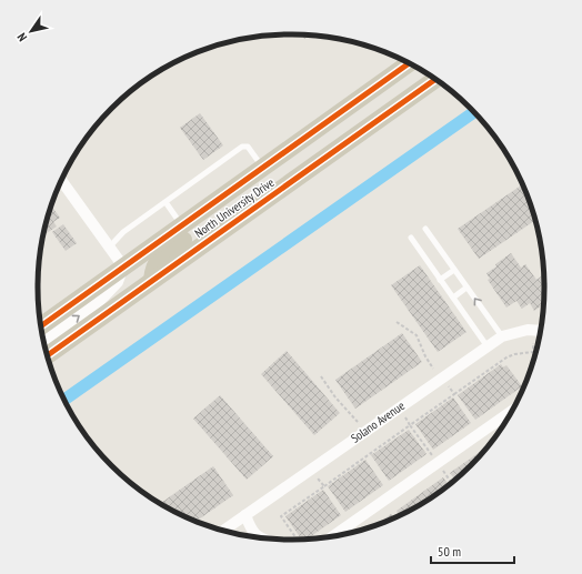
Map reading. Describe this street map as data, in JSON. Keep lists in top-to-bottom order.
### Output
{
  "streets": {
    "main road": ["North University Drive"],
    "street": ["Solano Avenue"]
  },
  "scale_bar": "50 m",
  "north": "bottom left"
}
